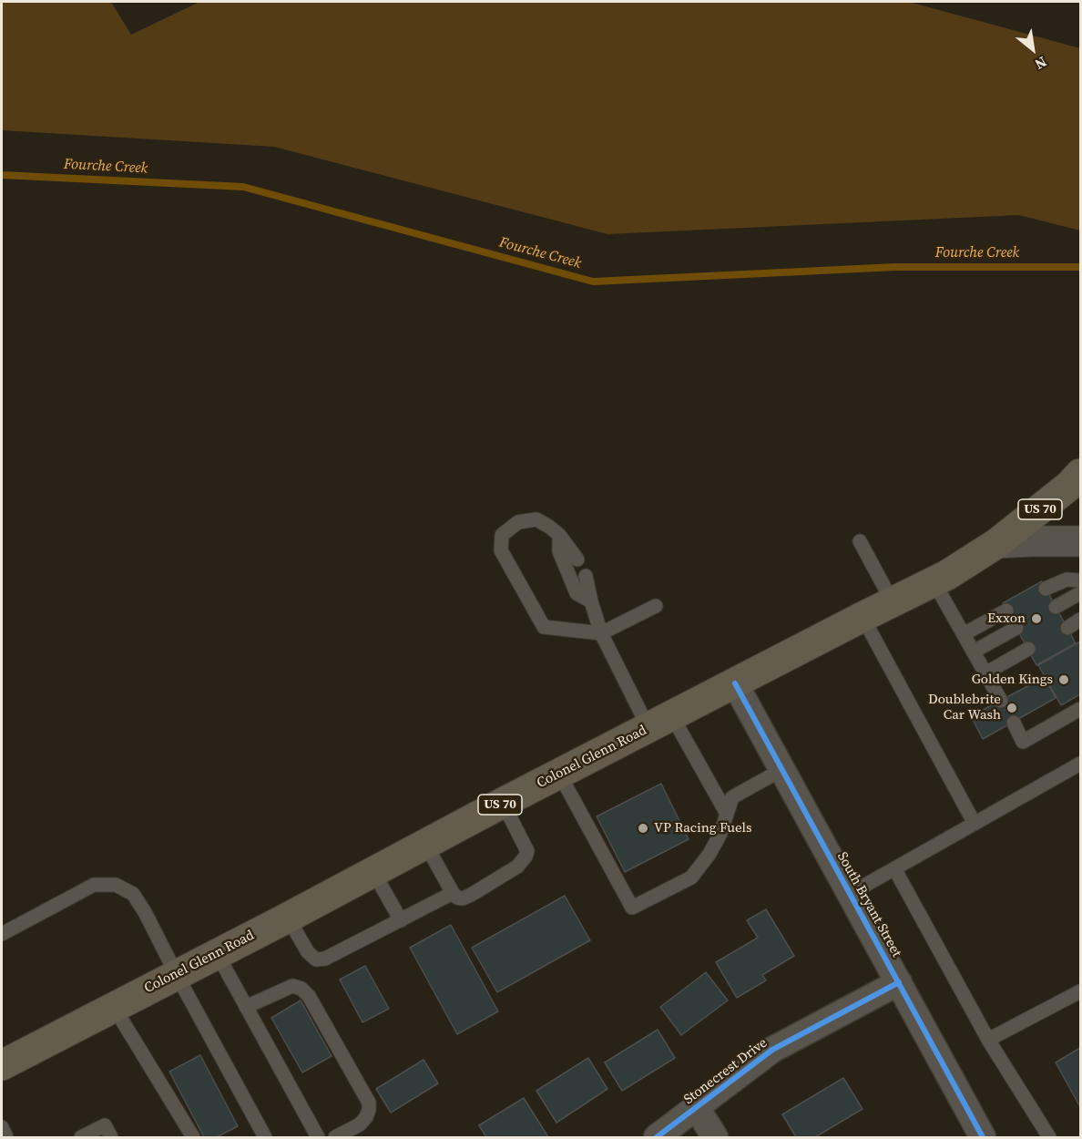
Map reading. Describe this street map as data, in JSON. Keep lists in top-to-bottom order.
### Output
{
  "streets": {
    "main road": ["US 70", "Colonel Glenn Road"],
    "street": ["South Bryant Street", "Stonecrest Drive"]
  },
  "crossings": [
    ["Colonel Glenn Road", "South Bryant Street"],
    ["South Bryant Street", "Stonecrest Drive"]
  ],
  "water": ["Fourche Creek"],
  "places": [
    "Exxon",
    "Golden Kings",
    "Doublebrite Car Wash",
    "VP Racing Fuels"
  ],
  "north": "bottom right"
}
